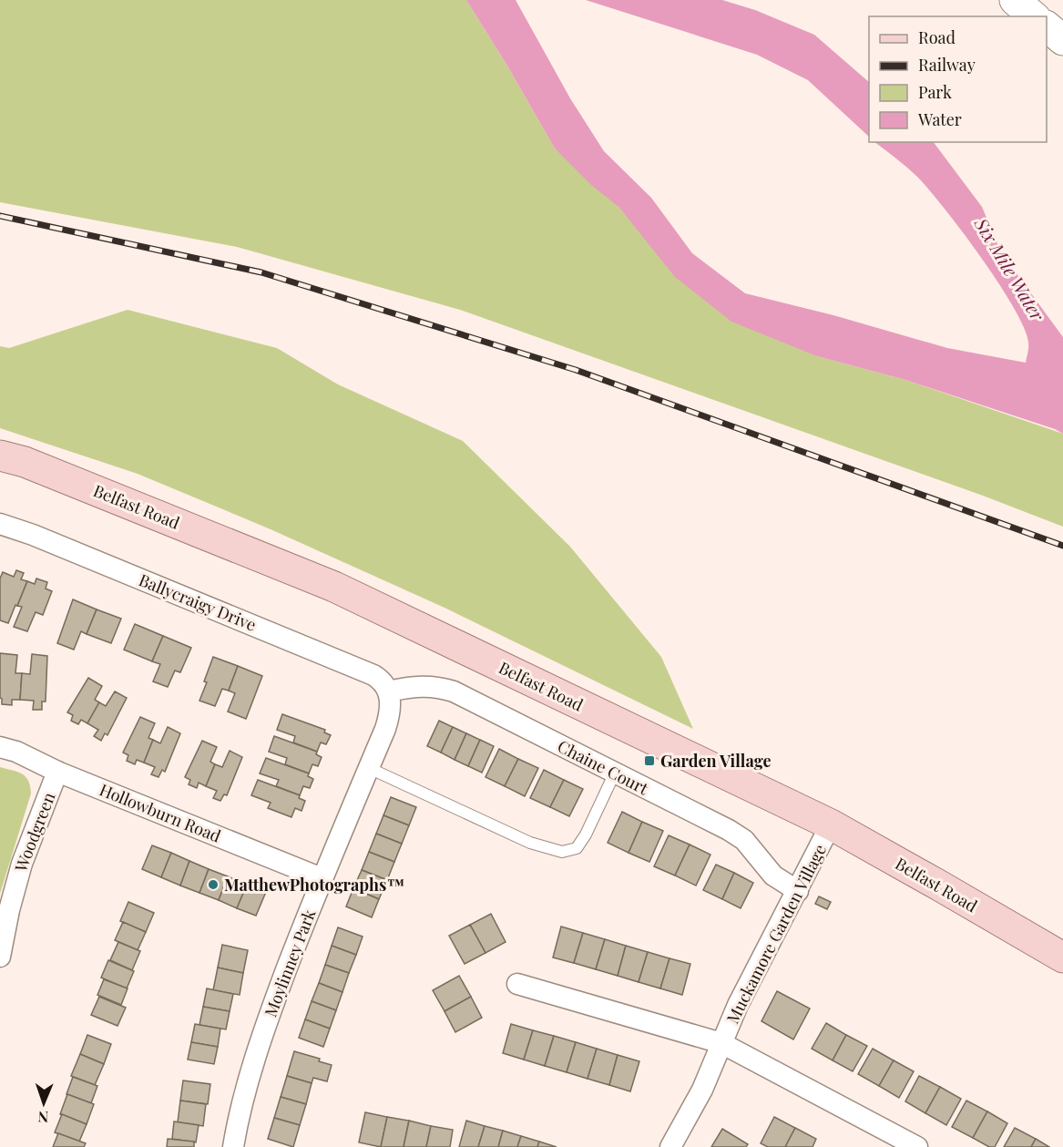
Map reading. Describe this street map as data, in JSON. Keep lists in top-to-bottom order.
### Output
{
  "streets": {
    "main road": ["Belfast Road"],
    "street": [
      "Ballycraigy Drive",
      "Chaine Court",
      "Hollowburn Road",
      "Woodgreen",
      "Muckamore Garden Village",
      "Moylinney Park"
    ]
  },
  "crossings": [
    ["Belfast Road", "Muckamore Garden Village"],
    ["Ballycraigy Drive", "Chaine Court"],
    ["Ballycraigy Drive", "Moylinney Park"],
    ["Chaine Court", "Muckamore Garden Village"],
    ["Chaine Court", "Moylinney Park"],
    ["Hollowburn Road", "Woodgreen"],
    ["Hollowburn Road", "Moylinney Park"]
  ],
  "water": ["Six Mile Water"],
  "places": {
    "transit": ["Garden Village"],
    "other": ["MatthewPhotographs™"]
  },
  "legend": [
    "Road",
    "Railway",
    "Park",
    "Water"
  ],
  "north": "bottom"
}
